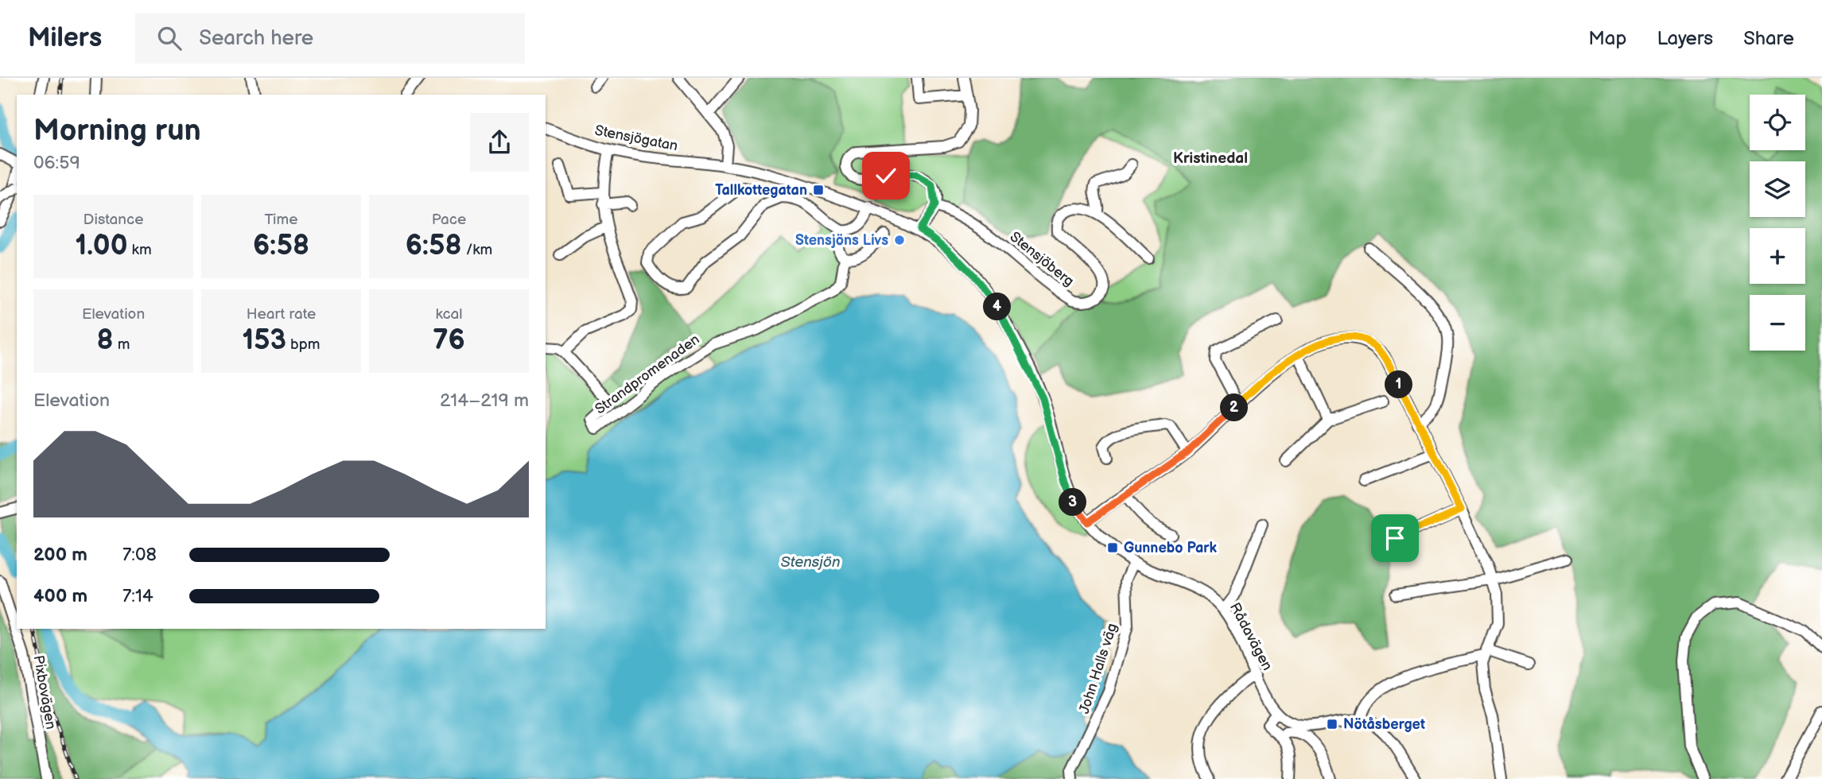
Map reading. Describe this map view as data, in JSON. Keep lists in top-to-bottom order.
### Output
{
  "streets": {
    "street": [
      "Stensjögatan",
      "Stensjöberg",
      "Strandpromenaden",
      "Rådavägen",
      "John Halls väg",
      "Pixbovägen"
    ]
  },
  "crossings": [
    ["Stensjögatan", "Rådavägen"],
    ["Rådavägen", "John Halls väg"]
  ],
  "districts": ["Kristinedal"],
  "water": ["Stensjön"],
  "places": {
    "transit": ["Tallkottegatan", "Gunnebo Park", "Nötåsberget"],
    "other": ["Stensjöns Livs"]
  },
  "page": {
    "header": "Milers",
    "search": "Search here",
    "nav": ["Map", "Layers", "Share"],
    "map_buttons": ["+", "−"],
    "heading": ["Morning run", "06:59"],
    "stats": [
      ["Distance", "1.00 km"],
      ["Time", "6:58"],
      ["Pace", "6:58 /km"],
      ["Elevation", "8 m"],
      ["Heart rate", "153 bpm"],
      ["kcal", "76"]
    ],
    "pins": [
      "4",
      "1",
      "2",
      "3"
    ],
    "chart": ["Elevation", "214–219 m"],
    "list": [
      {
        "name": "200 m",
        "note": "7:08"
      },
      {
        "name": "400 m",
        "note": "7:14"
      }
    ]
  }
}
